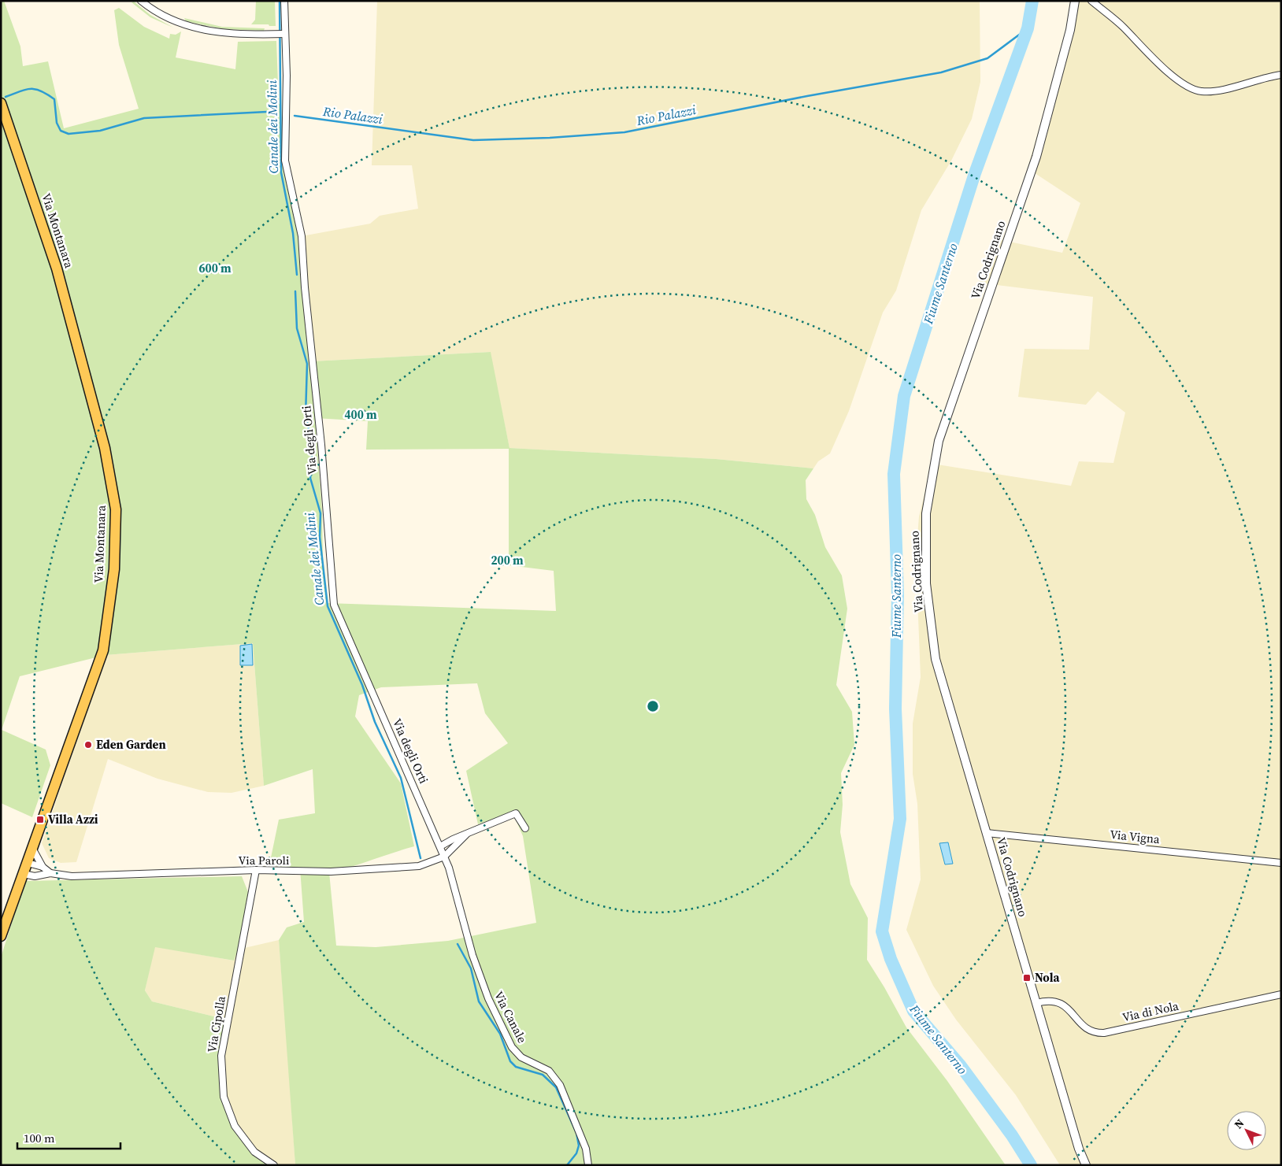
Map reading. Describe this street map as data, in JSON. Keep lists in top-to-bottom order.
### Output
{
  "streets": {
    "main road": ["Via Montanara"],
    "street": [
      "Via Codrignano",
      "Via degli Orti",
      "Via Vigna",
      "Via Paroli",
      "Via di Nola",
      "Via Canale",
      "Via Cipolla"
    ]
  },
  "crossings": [
    ["Via Montanara", "Via Paroli"],
    ["Via Codrignano", "Via Vigna"],
    ["Via Codrignano", "Via di Nola"],
    ["Via degli Orti", "Via Paroli"],
    ["Via degli Orti", "Via Canale"],
    ["Via Paroli", "Via Canale"],
    ["Via Paroli", "Via Cipolla"]
  ],
  "water": ["Rio Palazzi", "Canale dei Molini", "Fiume Santerno"],
  "places": {
    "other": ["Eden Garden"],
    "transit": ["Villa Azzi", "Nola"]
  },
  "scale_bar": "100 m",
  "north": "top left",
  "rings": ["600 m", "400 m", "200 m"]
}
